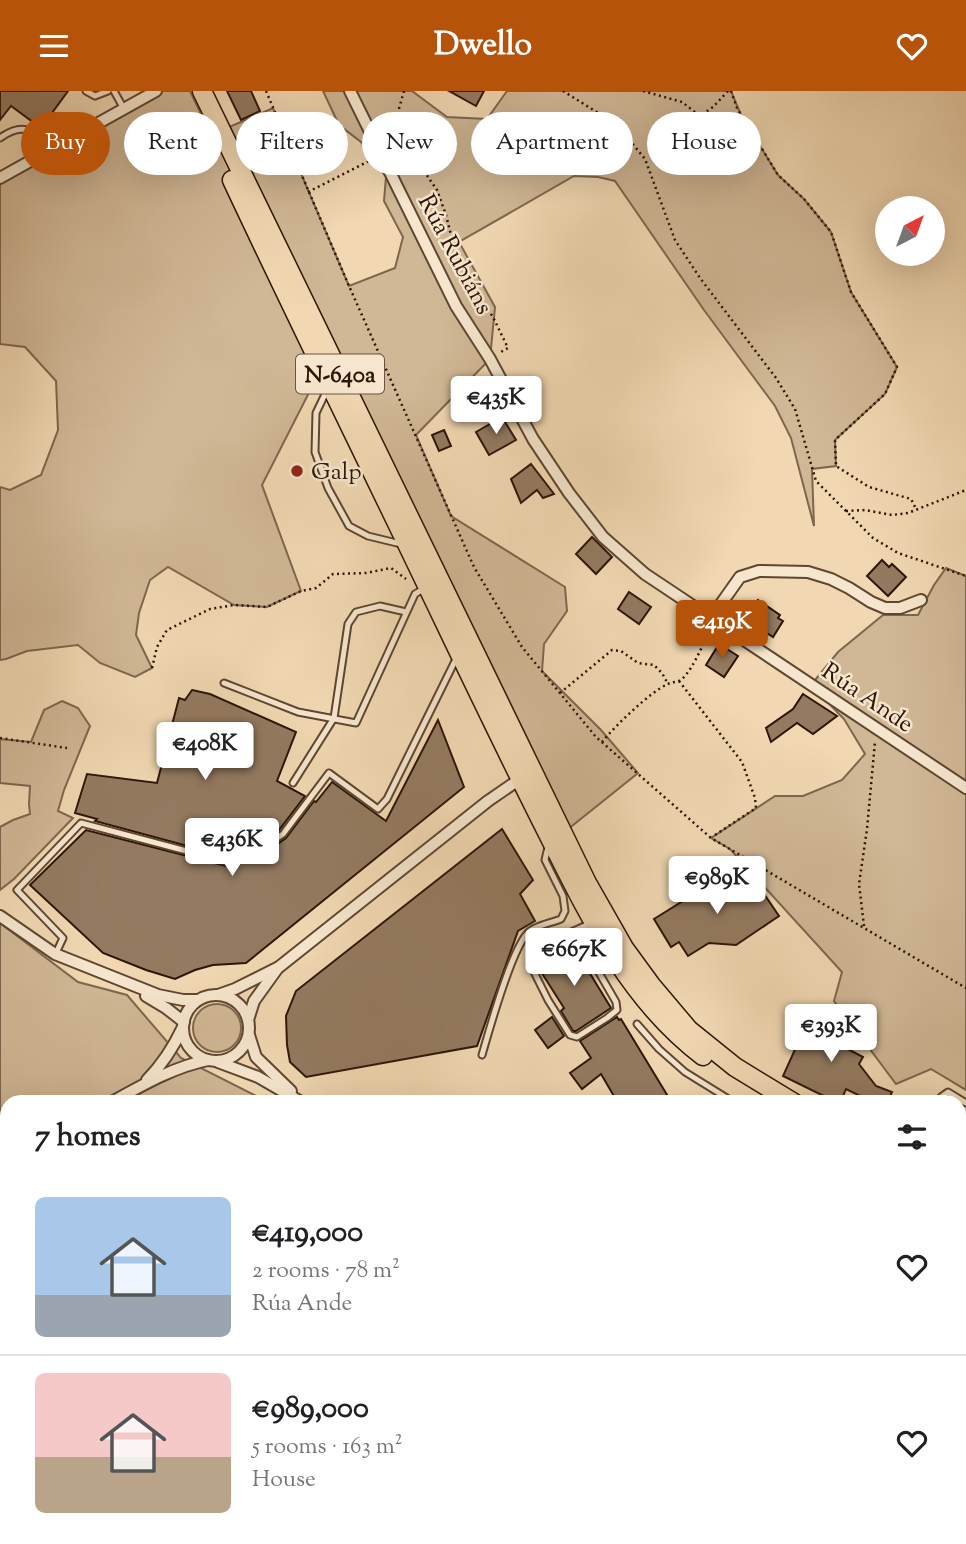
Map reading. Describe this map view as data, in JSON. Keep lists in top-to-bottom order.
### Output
{
  "streets": {
    "main road": ["N-640a"],
    "street": ["Rúa Rubiáns", "Rúa Ande"]
  },
  "crossings": [
    ["Rúa Rubiáns", "Rúa Ande"]
  ],
  "places": ["Galp"],
  "north": "top right",
  "page": {
    "header": "Dwello",
    "chip": [
      "Buy",
      "Rent",
      "Filters",
      "New",
      "Apartment",
      "House"
    ],
    "price": [
      "€435K",
      "€419K",
      "€408K",
      "€436K",
      "€989K",
      "€667K",
      "€393K"
    ],
    "heading": "7 homes",
    "list": [
      {
        "name": "€419,000",
        "note": "2 rooms · 78 m² · Rúa Ande"
      },
      {
        "name": "€989,000",
        "note": "5 rooms · 163 m² · House"
      }
    ]
  }
}
